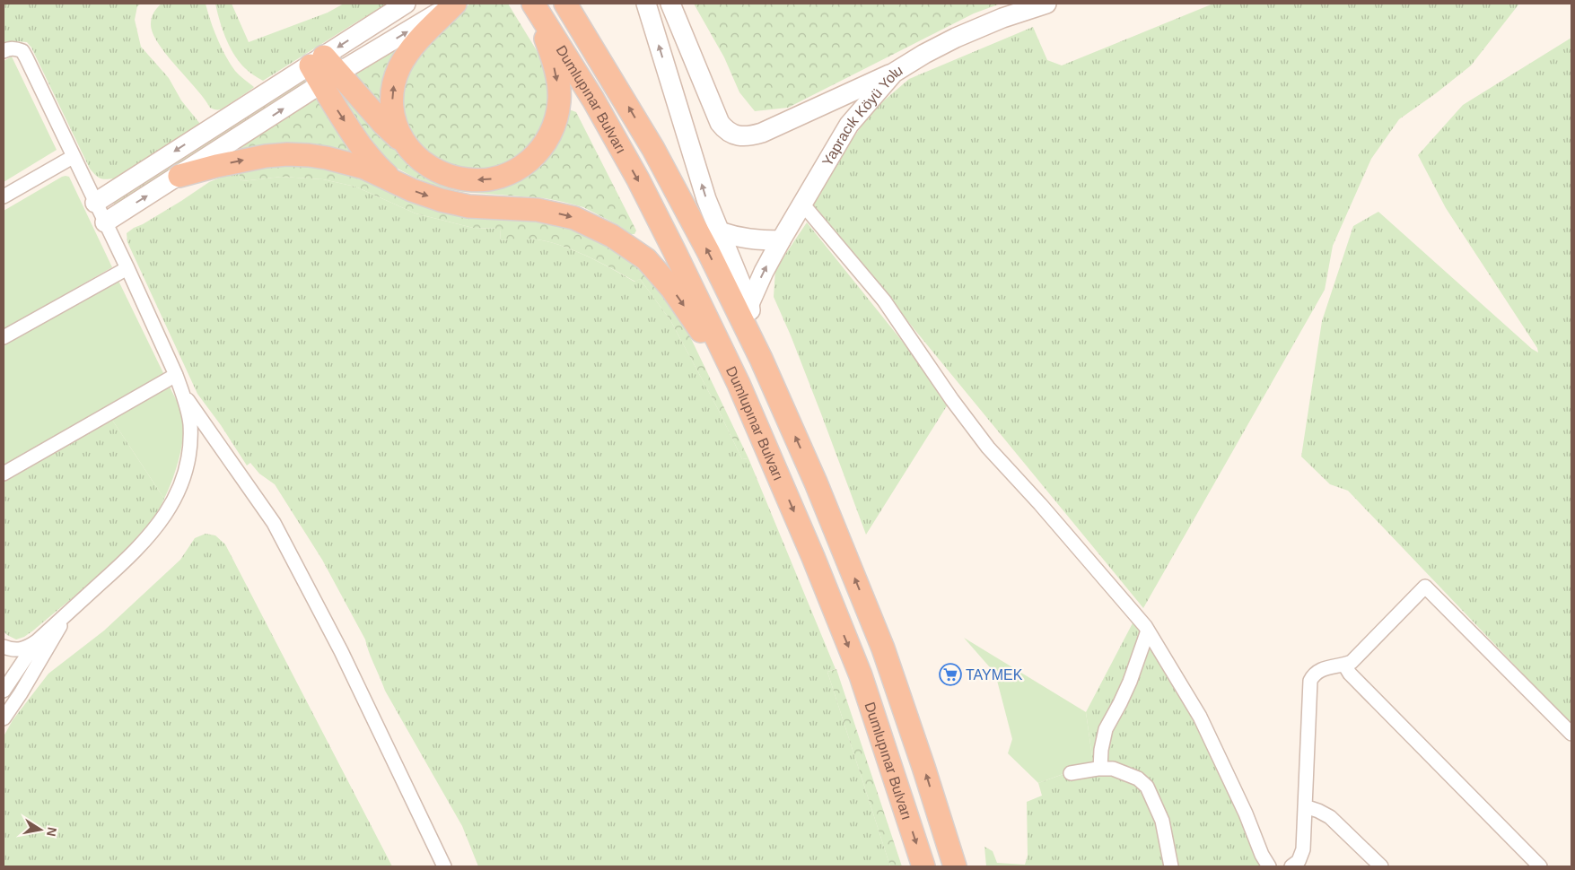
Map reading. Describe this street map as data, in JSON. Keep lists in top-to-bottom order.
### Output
{
  "streets": {
    "highway": ["Dumlupınar Bulvarı"],
    "main road": ["Yapracık Köyü Yolu"]
  },
  "places": {
    "supermarket": ["TAYMEK"]
  },
  "north": "right"
}
